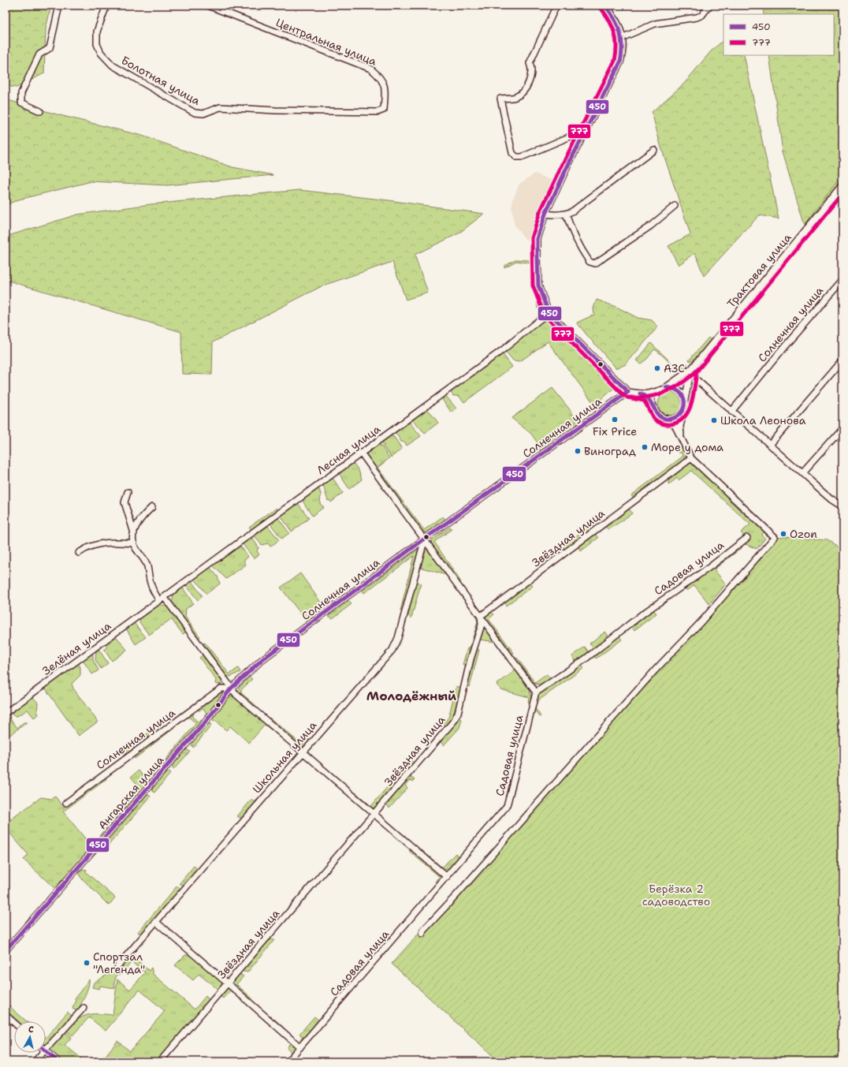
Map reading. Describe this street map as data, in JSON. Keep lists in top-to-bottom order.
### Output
{
  "streets": {
    "street": [
      "Центральная улица",
      "Болотная улица",
      "Трактовая улица",
      "Солнечная улица",
      "Лесная улица",
      "Звёздная улица",
      "Садовая улица",
      "Зелёная улица",
      "Школьная улица",
      "Ангарская улица"
    ]
  },
  "crossings": [
    ["Центральная улица", "Болотная улица"],
    ["Солнечная улица", "Школьная улица"],
    ["Солнечная улица", "Ангарская улица"],
    ["Лесная улица", "Зелёная улица"]
  ],
  "districts": ["Молодёжный"],
  "parks": ["Берёзка 2 садоводство"],
  "places": [
    "АЗС",
    "Fix Price",
    "Школа Леонова",
    "Море у дома",
    "Виноград",
    "Ozon",
    "Спортзал \"Легенда\""
  ],
  "lines": ["transit line 450", "transit line 777"],
  "legend": ["450", "777"],
  "north": "top"
}
